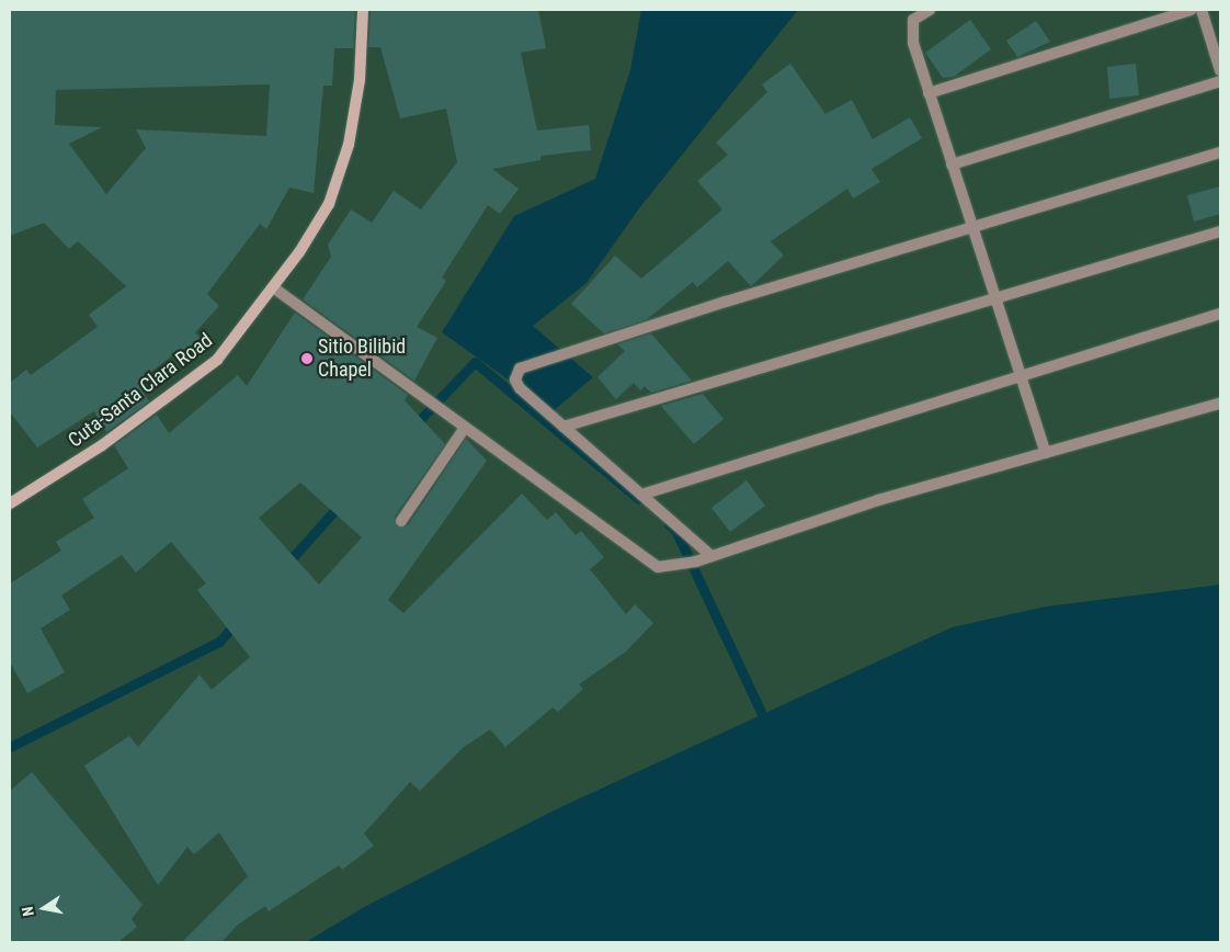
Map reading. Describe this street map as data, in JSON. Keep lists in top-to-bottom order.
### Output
{
  "streets": {
    "street": ["Cuta-Santa Clara Road"]
  },
  "places": ["Sitio Bilibid Chapel"],
  "north": "left"
}
